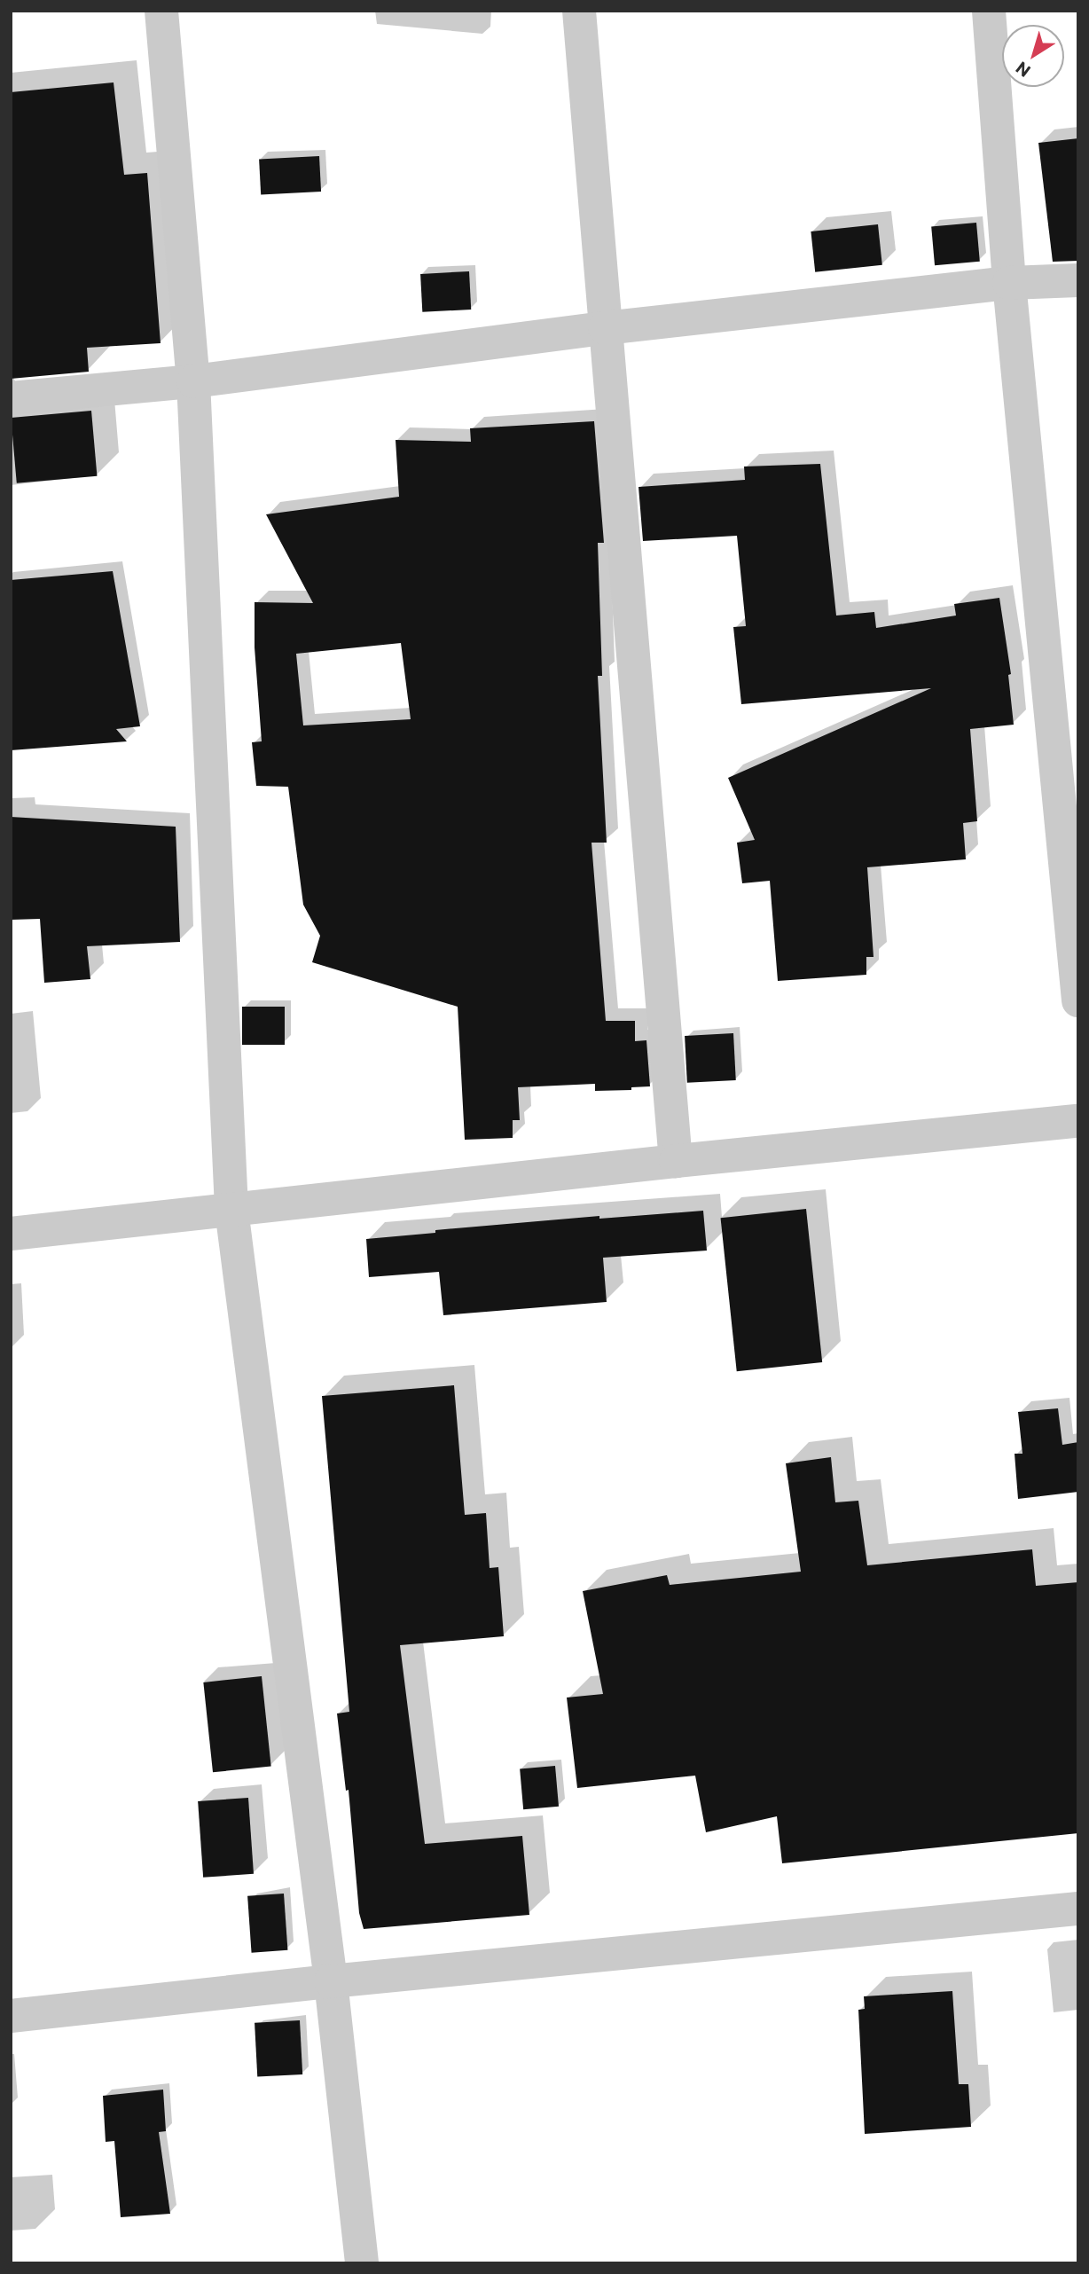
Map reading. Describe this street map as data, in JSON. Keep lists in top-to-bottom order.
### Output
{
  "north": "bottom left"
}
